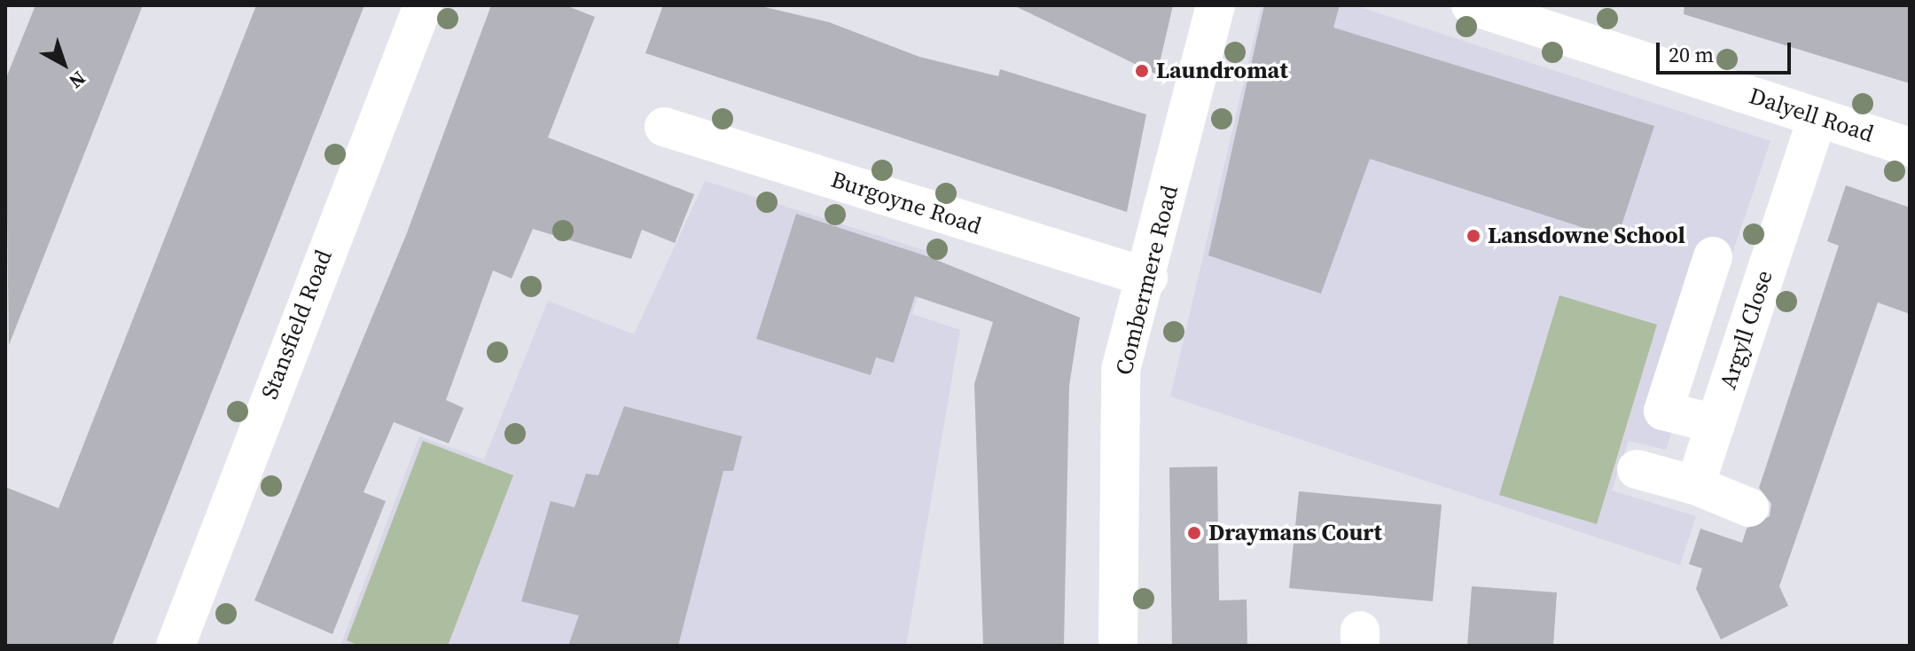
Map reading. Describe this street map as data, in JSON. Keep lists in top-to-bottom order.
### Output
{
  "streets": {
    "street": [
      "Dalyell Road",
      "Burgoyne Road",
      "Combermere Road",
      "Stansfield Road",
      "Argyll Close"
    ]
  },
  "crossings": [
    ["Dalyell Road", "Argyll Close"],
    ["Burgoyne Road", "Combermere Road"]
  ],
  "places": ["Laundromat", "Lansdowne School", "Draymans Court"],
  "scale_bar": "20 m",
  "north": "bottom right"
}
